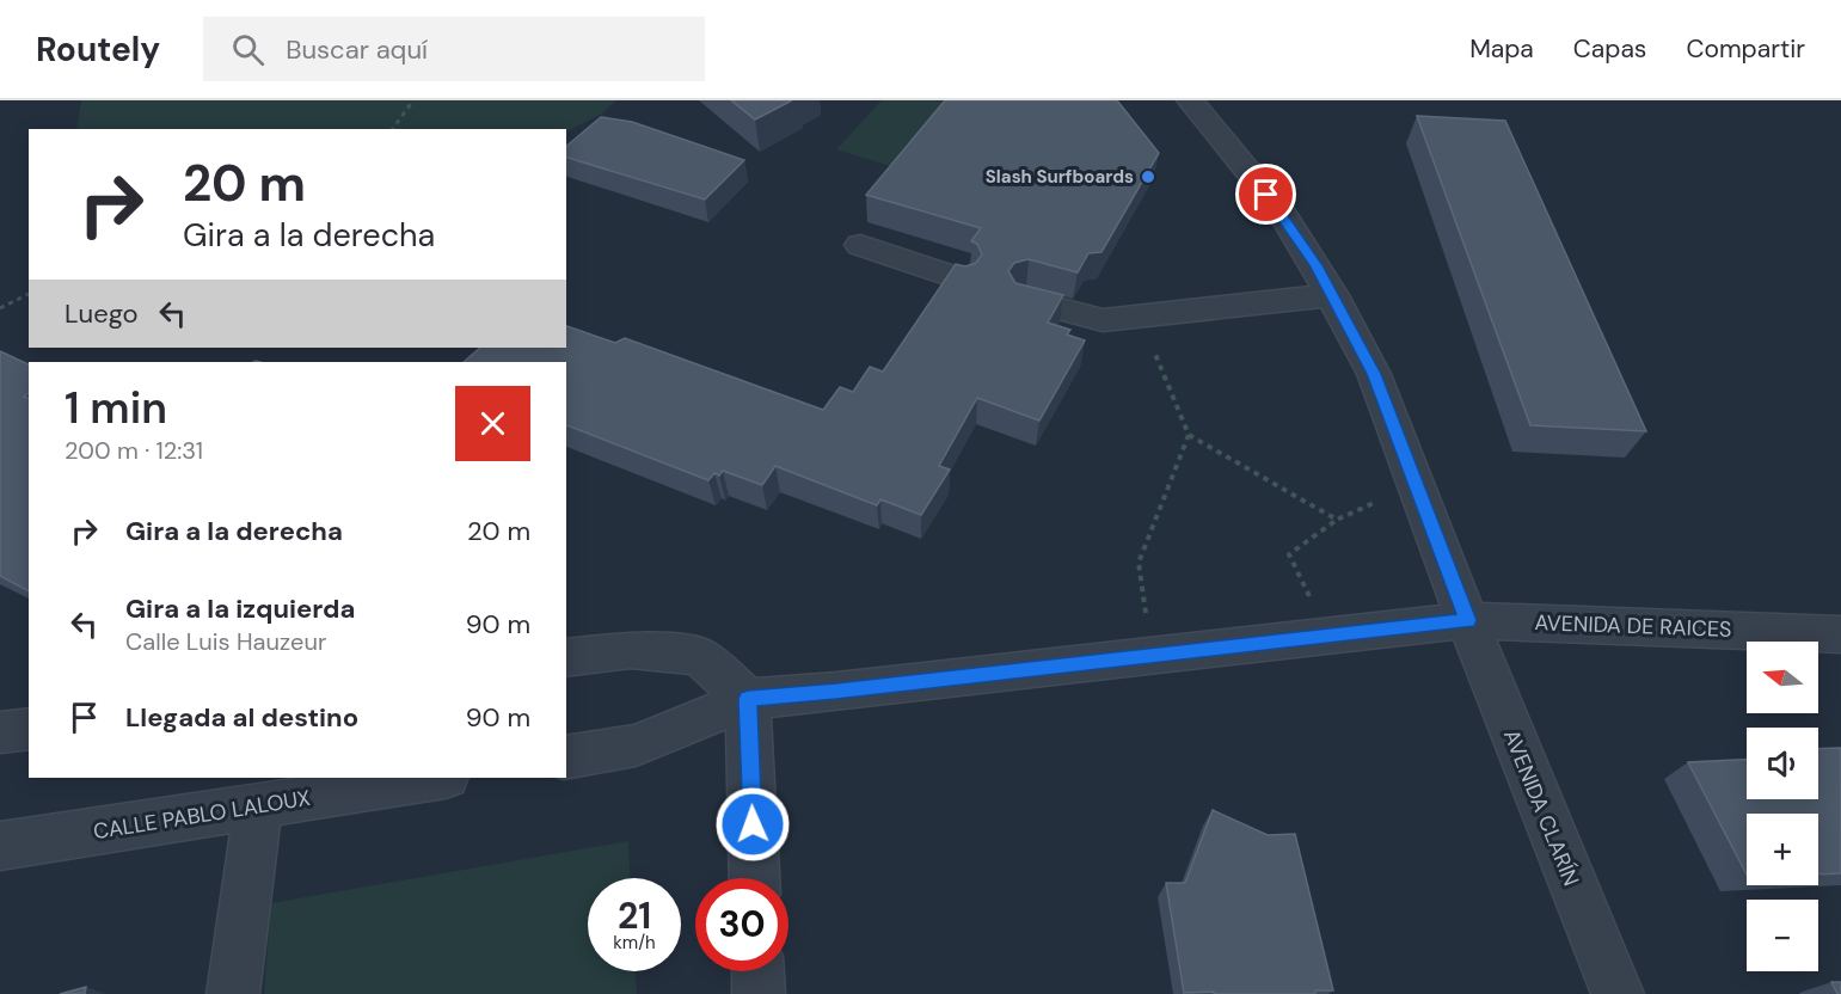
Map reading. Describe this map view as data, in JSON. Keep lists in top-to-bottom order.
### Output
{
  "streets": {
    "street": ["AVENIDA DE RAICES", "AVENIDA CLARÍN", "CALLE PABLO LALOUX"]
  },
  "crossings": [
    ["AVENIDA DE RAICES", "AVENIDA CLARÍN"]
  ],
  "places": ["Slash Surfboards"],
  "north": "left",
  "page": {
    "header": "Routely",
    "search": "Buscar aquí",
    "nav": ["Mapa", "Capas", "Compartir"],
    "turn": ["20 m", "Gira a la derecha"],
    "then": "Luego",
    "heading": ["1 min", "200 m · 12:31"],
    "list": [
      {
        "name": "Gira a la derecha",
        "value": "20 m"
      },
      {
        "name": "Gira a la izquierda",
        "note": "Calle Luis Hauzeur",
        "value": "90 m"
      },
      {
        "name": "Llegada al destino",
        "value": "90 m"
      }
    ],
    "map_buttons": ["+", "−"],
    "speed": "21 km/h",
    "limit": "30"
  }
}
